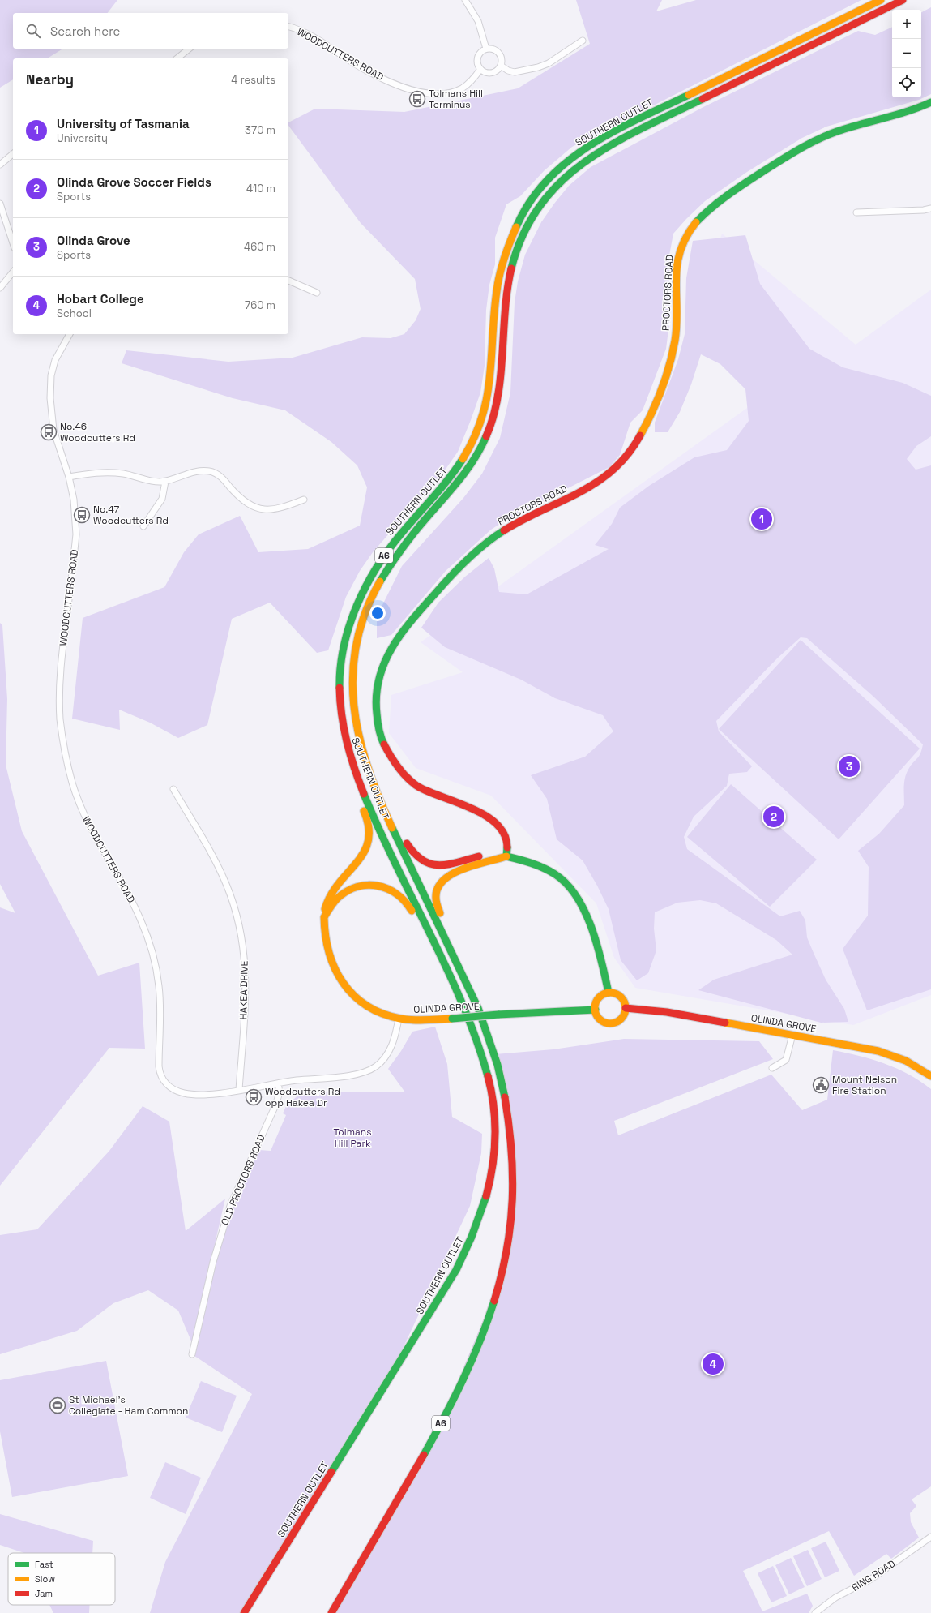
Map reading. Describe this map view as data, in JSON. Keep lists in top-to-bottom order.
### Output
{
  "streets": {
    "main road": [
      "SOUTHERN OUTLET",
      "PROCTORS ROAD",
      "A6",
      "OLINDA GROVE"
    ],
    "street": [
      "WOODCUTTERS ROAD",
      "HAKEA DRIVE",
      "OLD PROCTORS ROAD",
      "RING ROAD"
    ]
  },
  "crossings": [
    ["WOODCUTTERS ROAD", "HAKEA DRIVE"],
    ["WOODCUTTERS ROAD", "OLINDA GROVE"],
    ["WOODCUTTERS ROAD", "OLD PROCTORS ROAD"],
    ["SOUTHERN OUTLET", "OLINDA GROVE"]
  ],
  "parks": ["Tolmans Hill Park"],
  "places": {
    "bus stop": [
      "Tolmans Hill Terminus",
      "No.46 Woodcutters Rd",
      "No.47 Woodcutters Rd",
      "Woodcutters Rd opp Hakea Dr"
    ],
    "public building": ["Mount Nelson Fire Station"],
    "sports": ["St Michael's Collegiate - Ham Common"]
  },
  "legend": ["Fast", "Slow", "Jam"],
  "page": {
    "map_buttons": ["+", "−"],
    "search": "Search here",
    "heading": ["Nearby", "4 results"],
    "list": [
      {
        "mark": "1",
        "name": "University of Tasmania",
        "note": "University",
        "value": "370 m"
      },
      {
        "mark": "2",
        "name": "Olinda Grove Soccer Fields",
        "note": "Sports",
        "value": "410 m"
      },
      {
        "mark": "3",
        "name": "Olinda Grove",
        "note": "Sports",
        "value": "460 m"
      },
      {
        "mark": "4",
        "name": "Hobart College",
        "note": "School",
        "value": "760 m"
      }
    ],
    "pins": [
      "1",
      "3",
      "2",
      "4"
    ]
  }
}
